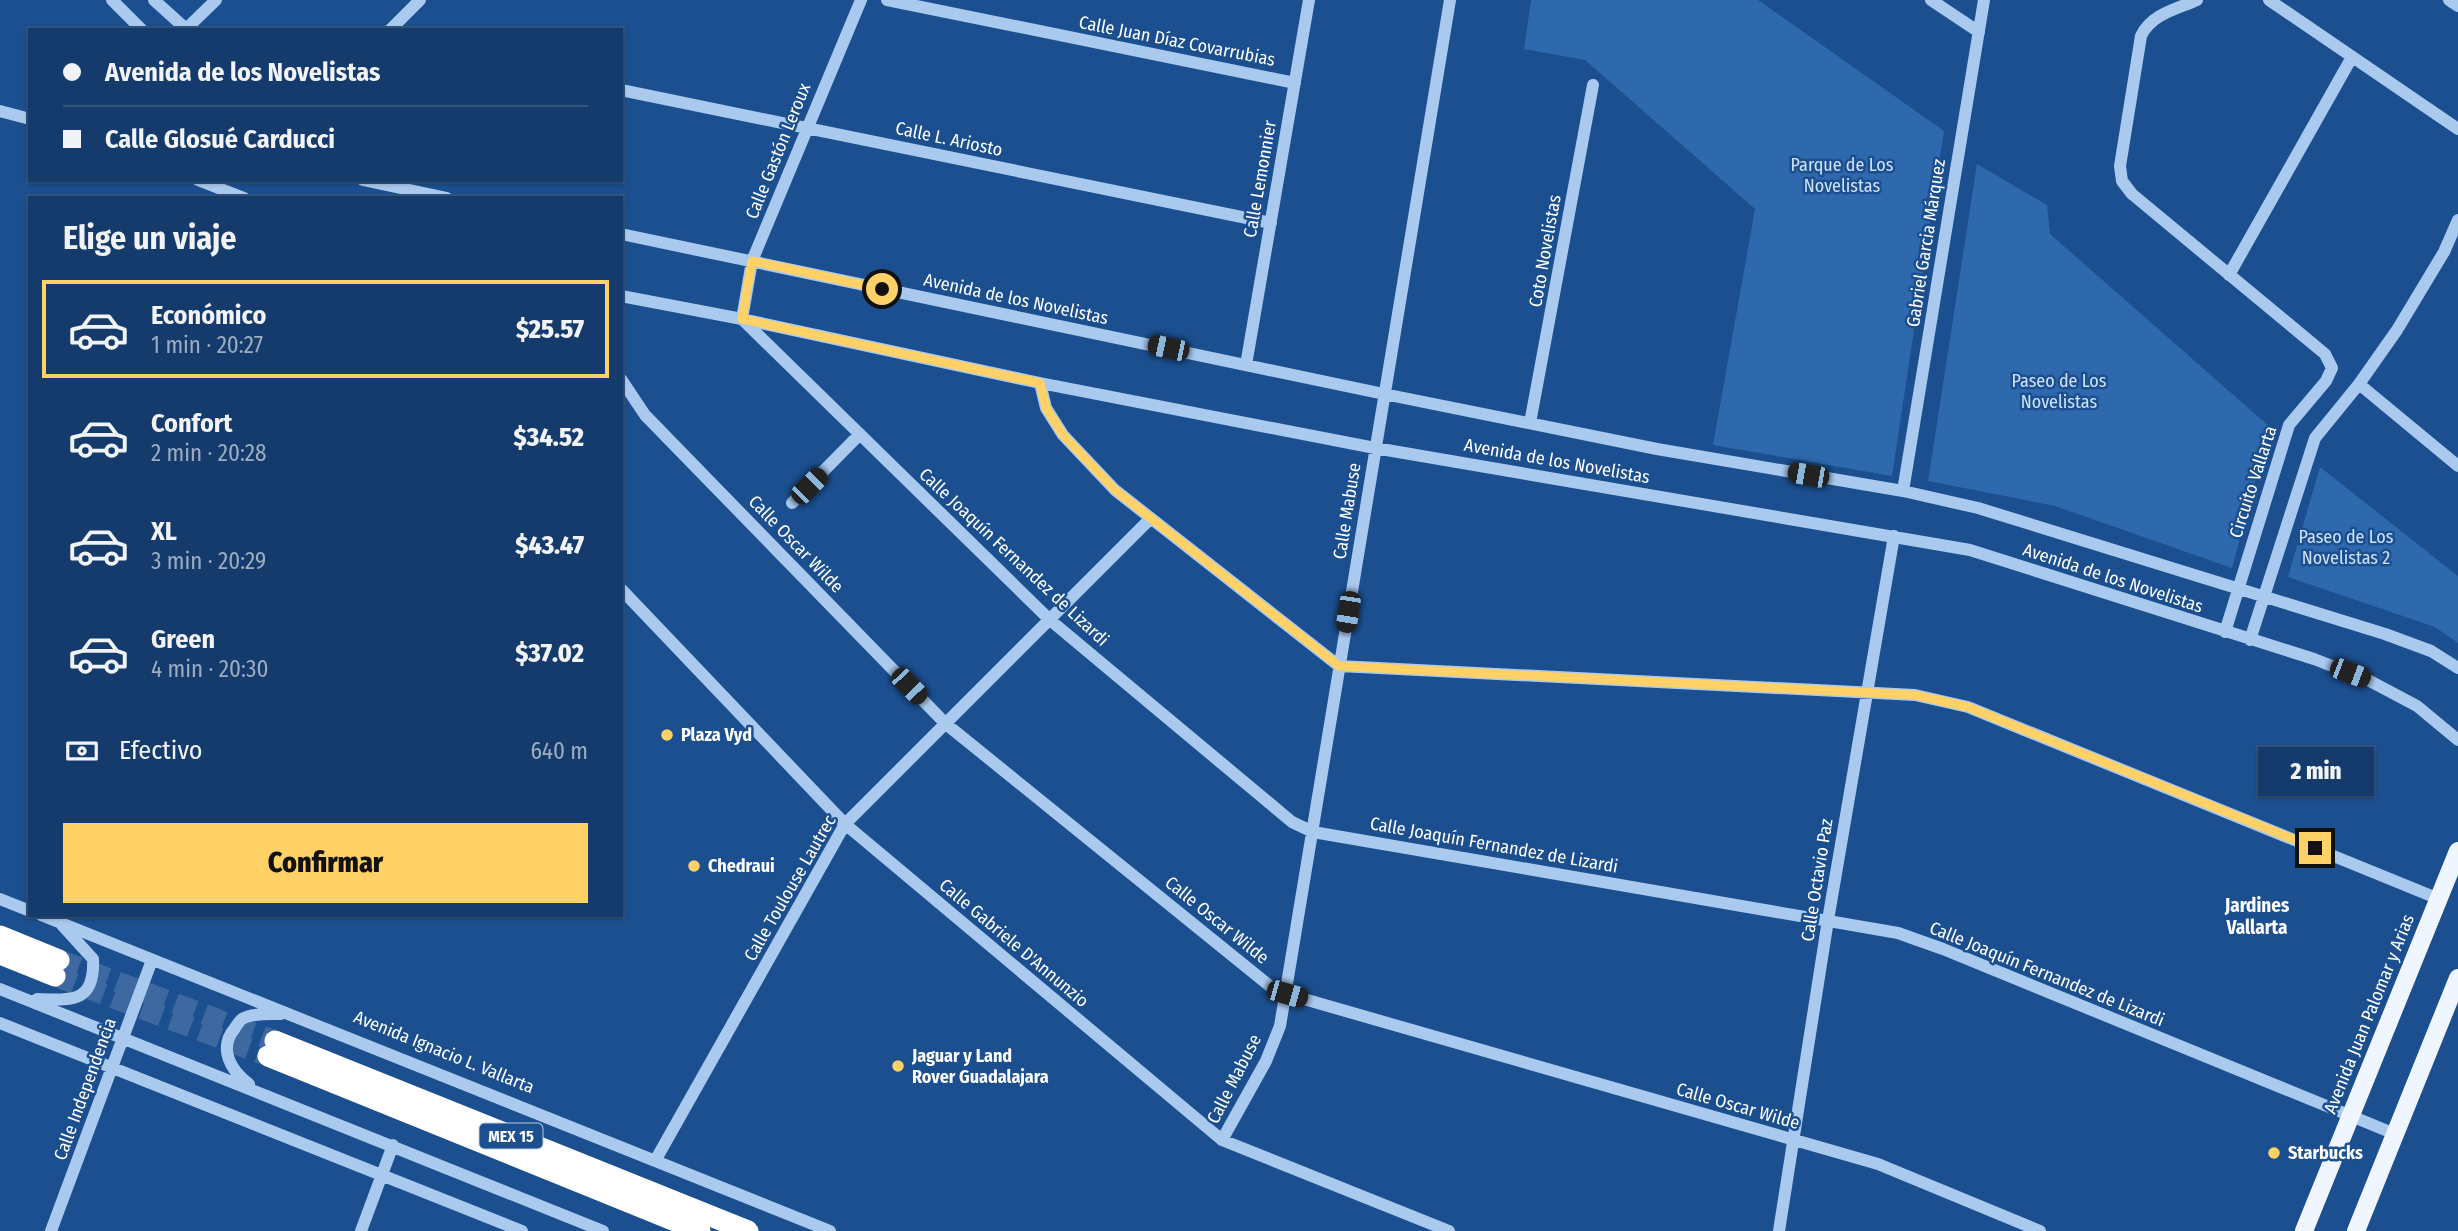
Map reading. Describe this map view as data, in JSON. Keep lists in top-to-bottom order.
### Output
{
  "streets": {
    "highway": ["MEX 15"],
    "main road": ["Avenida Juan Palomar y Arias"],
    "street": [
      "Calle Juan Díaz Covarrubias",
      "Calle L. Ariosto",
      "Calle Gastón Leroux",
      "Calle Lemonnier",
      "Gabriel Garcia Márquez",
      "Coto Novelistas",
      "Avenida de los Novelistas",
      "Circuito Vallarta",
      "Calle Mabuse",
      "Calle Oscar Wilde",
      "Calle Joaquín Fernandez de Lizardi",
      "Calle Octavio Paz",
      "Calle Toulouse Lautrec",
      "Calle Gabriele D'Annunzio",
      "Avenida Ignacio L. Vallarta",
      "Calle Independencia"
    ]
  },
  "crossings": [
    ["Calle Juan Díaz Covarrubias", "Calle Lemonnier"],
    ["Calle L. Ariosto", "Calle Gastón Leroux"],
    ["Calle L. Ariosto", "Calle Lemonnier"],
    ["Calle Gastón Leroux", "Avenida de los Novelistas"],
    ["Calle Gastón Leroux", "Calle Joaquín Fernandez de Lizardi"],
    ["Calle Lemonnier", "Avenida de los Novelistas"],
    ["Gabriel Garcia Márquez", "Avenida de los Novelistas"],
    ["Coto Novelistas", "Avenida de los Novelistas"],
    ["Avenida de los Novelistas", "Circuito Vallarta"],
    ["Avenida de los Novelistas", "Calle Mabuse"],
    ["Avenida de los Novelistas", "Calle Joaquín Fernandez de Lizardi"],
    ["Avenida de los Novelistas", "Calle Octavio Paz"],
    ["Calle Mabuse", "Calle Oscar Wilde"],
    ["Calle Mabuse", "Calle Joaquín Fernandez de Lizardi"],
    ["Calle Mabuse", "Calle Gabriele D'Annunzio"],
    ["Calle Oscar Wilde", "Calle Octavio Paz"],
    ["Calle Oscar Wilde", "Calle Toulouse Lautrec"],
    ["Calle Joaquín Fernandez de Lizardi", "Calle Octavio Paz"],
    ["Calle Joaquín Fernandez de Lizardi", "Calle Toulouse Lautrec"],
    ["Calle Joaquín Fernandez de Lizardi", "Avenida Juan Palomar y Arias"],
    ["Calle Toulouse Lautrec", "Calle Gabriele D'Annunzio"],
    ["Calle Toulouse Lautrec", "Avenida Ignacio L. Vallarta"],
    ["Avenida Ignacio L. Vallarta", "Calle Independencia"]
  ],
  "districts": ["Jardines Vallarta"],
  "parks": ["Parque de Los Novelistas", "Paseo de Los Novelistas", "Paseo de Los Novelistas 2"],
  "places": [
    "Plaza Vyd",
    "Chedraui",
    "Jaguar y Land Rover Guadalajara",
    "Starbucks"
  ],
  "page": {
    "banner": ["Avenida de los Novelistas", "Calle Glosué Carducci"],
    "heading": "Elige un viaje",
    "list": [
      {
        "name": "Económico",
        "note": "1 min · 20:27",
        "value": "$25.57"
      },
      {
        "name": "Confort",
        "note": "2 min · 20:28",
        "value": "$34.52"
      },
      {
        "name": "XL",
        "note": "3 min · 20:29",
        "value": "$43.47"
      },
      {
        "name": "Green",
        "note": "4 min · 20:30",
        "value": "$37.02"
      }
    ],
    "pay": ["Efectivo", "640 m"],
    "bubble": "2 min",
    "buttons": "Confirmar"
  }
}
